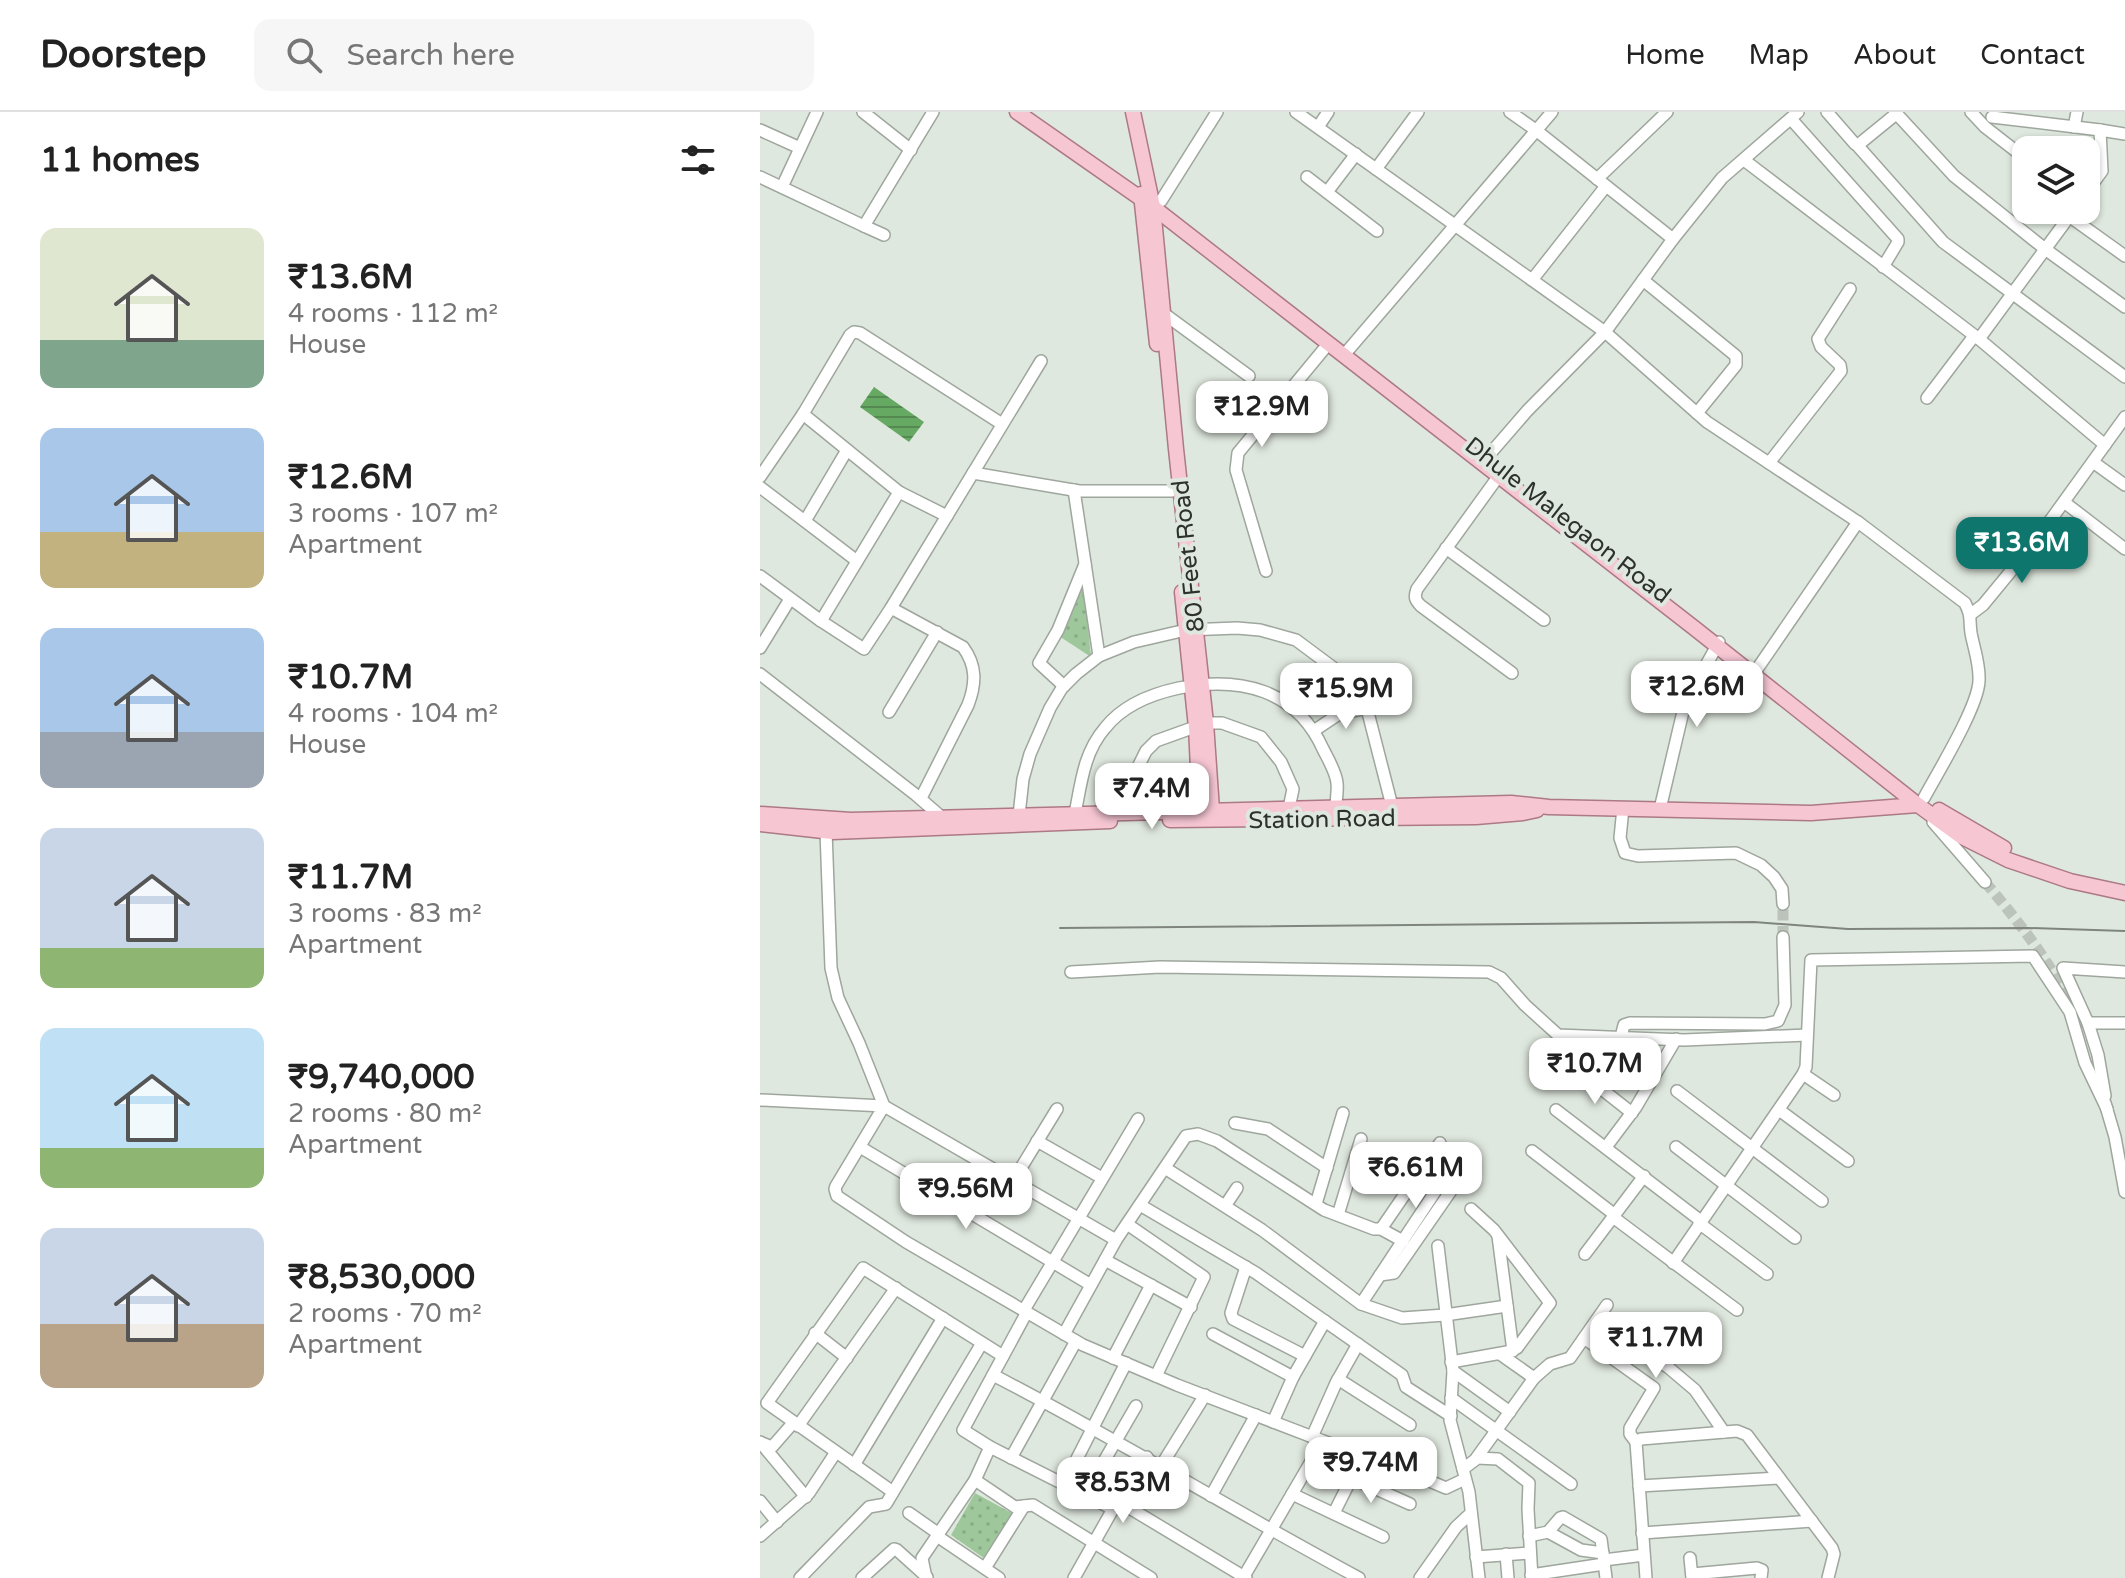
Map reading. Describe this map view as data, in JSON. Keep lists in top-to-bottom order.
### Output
{
  "streets": {
    "main road": ["Dhule Malegaon Road", "80 Feet Road", "Station Road"]
  },
  "crossings": [
    ["Dhule Malegaon Road", "80 Feet Road"],
    ["Dhule Malegaon Road", "Station Road"],
    ["80 Feet Road", "Station Road"]
  ],
  "page": {
    "header": "Doorstep",
    "search": "Search here",
    "nav": [
      "Home",
      "Map",
      "About",
      "Contact"
    ],
    "heading": "11 homes",
    "list": [
      {
        "name": "₹13.6M",
        "note": "4 rooms · 112 m² · House"
      },
      {
        "name": "₹12.6M",
        "note": "3 rooms · 107 m² · Apartment"
      },
      {
        "name": "₹10.7M",
        "note": "4 rooms · 104 m² · House"
      },
      {
        "name": "₹11.7M",
        "note": "3 rooms · 83 m² · Apartment"
      },
      {
        "name": "₹9,740,000",
        "note": "2 rooms · 80 m² · Apartment"
      },
      {
        "name": "₹8,530,000",
        "note": "2 rooms · 70 m² · Apartment"
      }
    ],
    "price": [
      "₹12.9M",
      "₹13.6M",
      "₹12.6M",
      "₹15.9M",
      "₹7.4M",
      "₹10.7M",
      "₹6.61M",
      "₹9.56M",
      "₹11.7M",
      "₹9.74M",
      "₹8.53M"
    ]
  }
}
